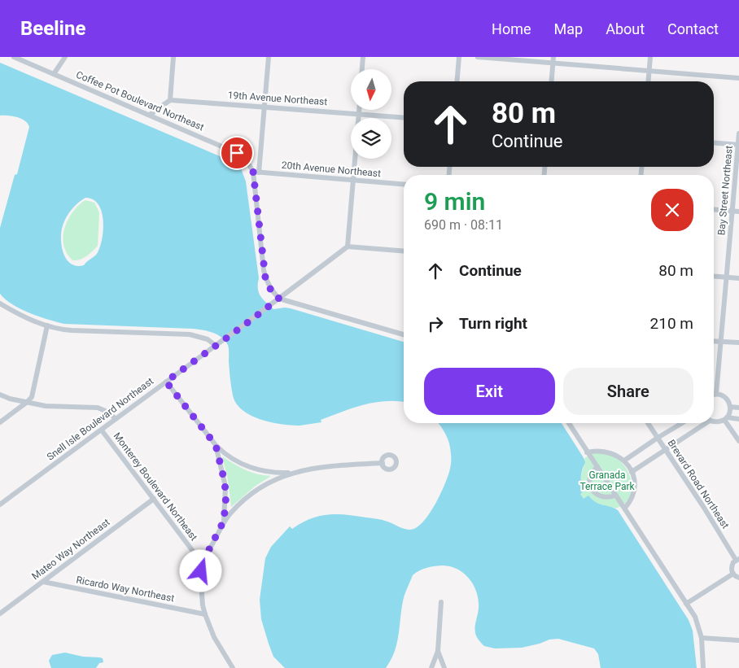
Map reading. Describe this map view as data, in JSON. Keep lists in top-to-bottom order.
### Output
{
  "streets": {
    "street": [
      "19th Avenue Northeast",
      "Coffee Pot Boulevard Northeast",
      "20th Avenue Northeast",
      "Bay Street Northeast",
      "Snell Isle Boulevard Northeast",
      "Brevard Road Northeast",
      "Monterey Boulevard Northeast",
      "Mateo Way Northeast",
      "Ricardo Way Northeast"
    ]
  },
  "crossings": [
    ["Coffee Pot Boulevard Northeast", "20th Avenue Northeast"],
    ["Snell Isle Boulevard Northeast", "Monterey Boulevard Northeast"],
    ["Monterey Boulevard Northeast", "Mateo Way Northeast"],
    ["Mateo Way Northeast", "Ricardo Way Northeast"]
  ],
  "parks": ["Granada Terrace Park"],
  "north": "bottom",
  "page": {
    "header": "Beeline",
    "nav": [
      "Home",
      "Map",
      "About",
      "Contact"
    ],
    "turn": ["80 m", "Continue"],
    "heading": ["9 min", "690 m · 08:11"],
    "list": [
      {
        "name": "Continue",
        "value": "80 m"
      },
      {
        "name": "Turn right",
        "value": "210 m"
      }
    ],
    "buttons": ["Exit", "Share"]
  }
}
